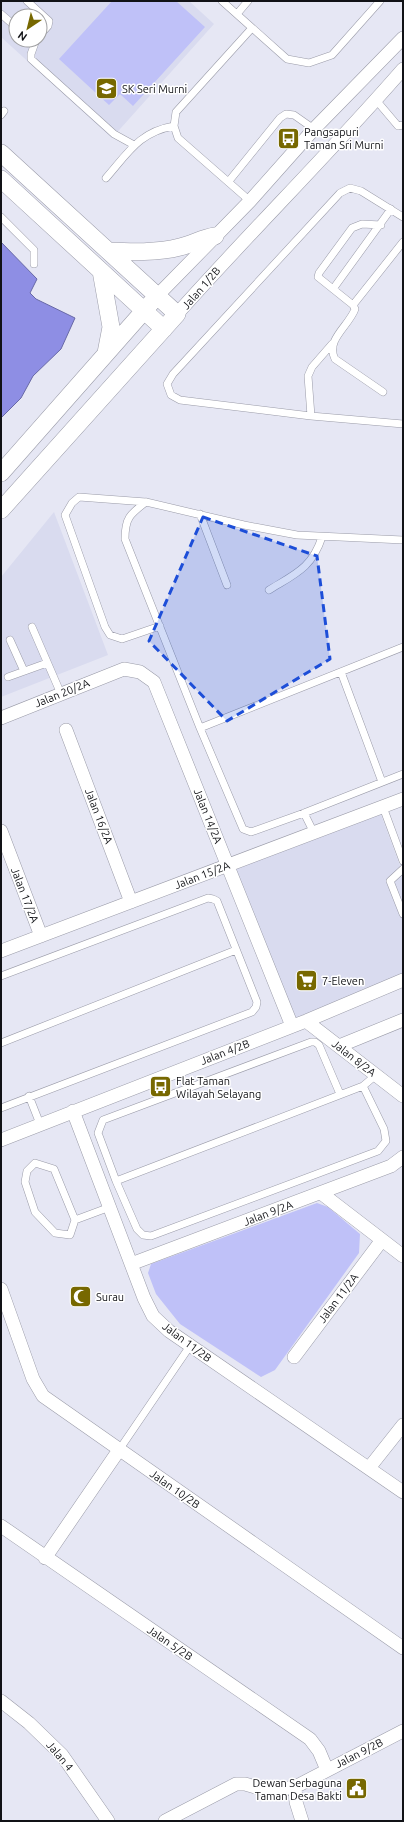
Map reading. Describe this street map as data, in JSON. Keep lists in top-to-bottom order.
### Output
{
  "streets": {
    "street": [
      "Jalan 1/2B",
      "Jalan 20/2A",
      "Jalan 16/2A",
      "Jalan 14/2A",
      "Jalan 15/2A",
      "Jalan 17/2A",
      "Jalan 4/2B",
      "Jalan 8/2A",
      "Jalan 9/2A",
      "Jalan 11/2A",
      "Jalan 11/2B",
      "Jalan 10/2B",
      "Jalan 5/2B",
      "Jalan 9/2B",
      "Jalan 4"
    ]
  },
  "crossings": [
    ["Jalan 20/2A", "Jalan 14/2A"],
    ["Jalan 16/2A", "Jalan 15/2A"],
    ["Jalan 14/2A", "Jalan 15/2A"],
    ["Jalan 14/2A", "Jalan 4/2B"],
    ["Jalan 15/2A", "Jalan 17/2A"],
    ["Jalan 4/2B", "Jalan 8/2A"],
    ["Jalan 4/2B", "Jalan 11/2B"],
    ["Jalan 9/2A", "Jalan 11/2B"],
    ["Jalan 5/2B", "Jalan 9/2B"]
  ],
  "places": {
    "school or university": ["SK Seri Murni"],
    "bus stop": ["Pangsapuri Taman Sri Murni", "Flat Taman Wilayah Selayang"],
    "supermarket": ["7-Eleven"],
    "mosque": ["Surau"],
    "public building": ["Dewan Serbaguna Taman Desa Bakti"]
  },
  "north": "bottom left"
}
